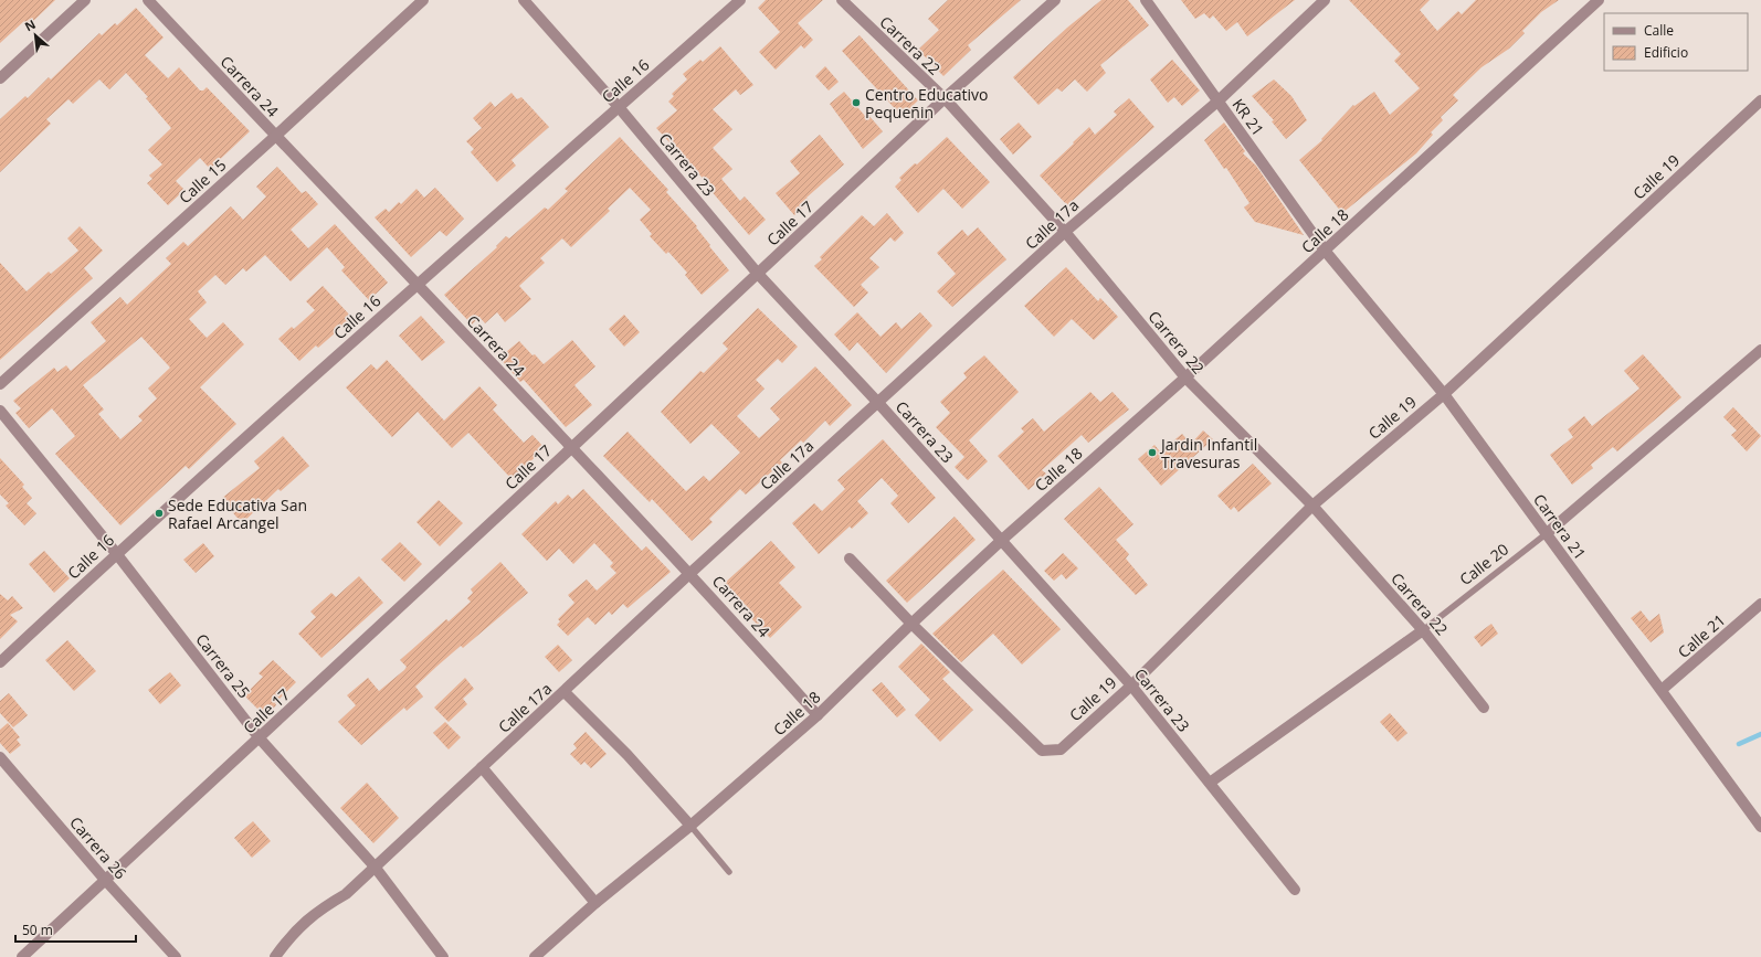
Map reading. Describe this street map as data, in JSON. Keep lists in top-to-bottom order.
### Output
{
  "streets": {
    "street": [
      "Carrera 22",
      "Calle 16",
      "Carrera 24",
      "KR 21",
      "Carrera 23",
      "Calle 19",
      "Calle 15",
      "Calle 17",
      "Calle 17a",
      "Calle 18",
      "Carrera 21",
      "Calle 20",
      "Calle 21",
      "Carrera 25",
      "Carrera 26"
    ]
  },
  "crossings": [
    ["Carrera 22", "Calle 19"],
    ["Carrera 22", "Calle 17"],
    ["Carrera 22", "Calle 17a"],
    ["Carrera 22", "Calle 18"],
    ["Carrera 22", "Calle 20"],
    ["Calle 16", "Carrera 24"],
    ["Calle 16", "Carrera 23"],
    ["Calle 16", "Carrera 25"],
    ["Carrera 24", "Calle 15"],
    ["Carrera 24", "Calle 17"],
    ["Carrera 24", "Calle 17a"],
    ["Carrera 24", "Calle 18"],
    ["KR 21", "Calle 17a"],
    ["KR 21", "Calle 18"],
    ["KR 21", "Carrera 21"],
    ["Carrera 23", "Calle 19"],
    ["Carrera 23", "Calle 17"],
    ["Carrera 23", "Calle 17a"],
    ["Carrera 23", "Calle 18"],
    ["Carrera 23", "Calle 20"],
    ["Calle 19", "Calle 18"],
    ["Calle 19", "Carrera 21"],
    ["Calle 17", "Carrera 25"],
    ["Calle 17", "Carrera 26"],
    ["Calle 17a", "Carrera 25"],
    ["Calle 18", "Carrera 21"],
    ["Carrera 21", "Calle 20"],
    ["Carrera 21", "Calle 21"]
  ],
  "places": ["Centro Educativo Pequeñin", "Jardin Infantil Travesuras", "Sede Educativa San Rafael Arcangel"],
  "legend": ["Calle", "Edificio"],
  "scale_bar": "50 m",
  "north": "top left"
}
